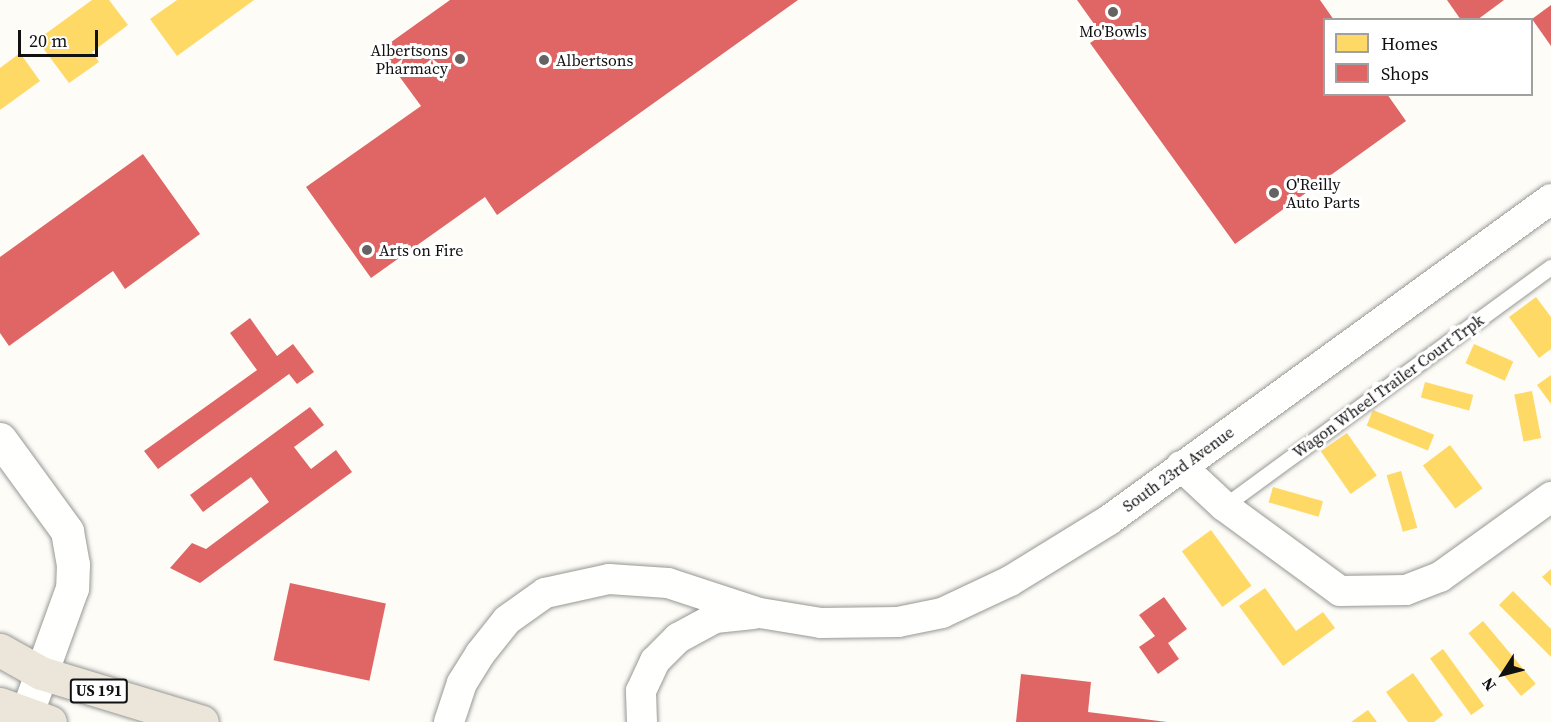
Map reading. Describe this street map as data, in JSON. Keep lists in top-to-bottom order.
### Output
{
  "streets": {
    "highway": ["US 191"],
    "street": ["South 23rd Avenue"],
    "lane": ["Wagon Wheel Trailer Court Trpk"]
  },
  "places": [
    "Mo'Bowls",
    "Albertsons Pharmacy",
    "Albertsons",
    "O'Reilly Auto Parts",
    "Arts on Fire"
  ],
  "legend": ["Homes", "Shops"],
  "scale_bar": "20 m",
  "north": "bottom left"
}
